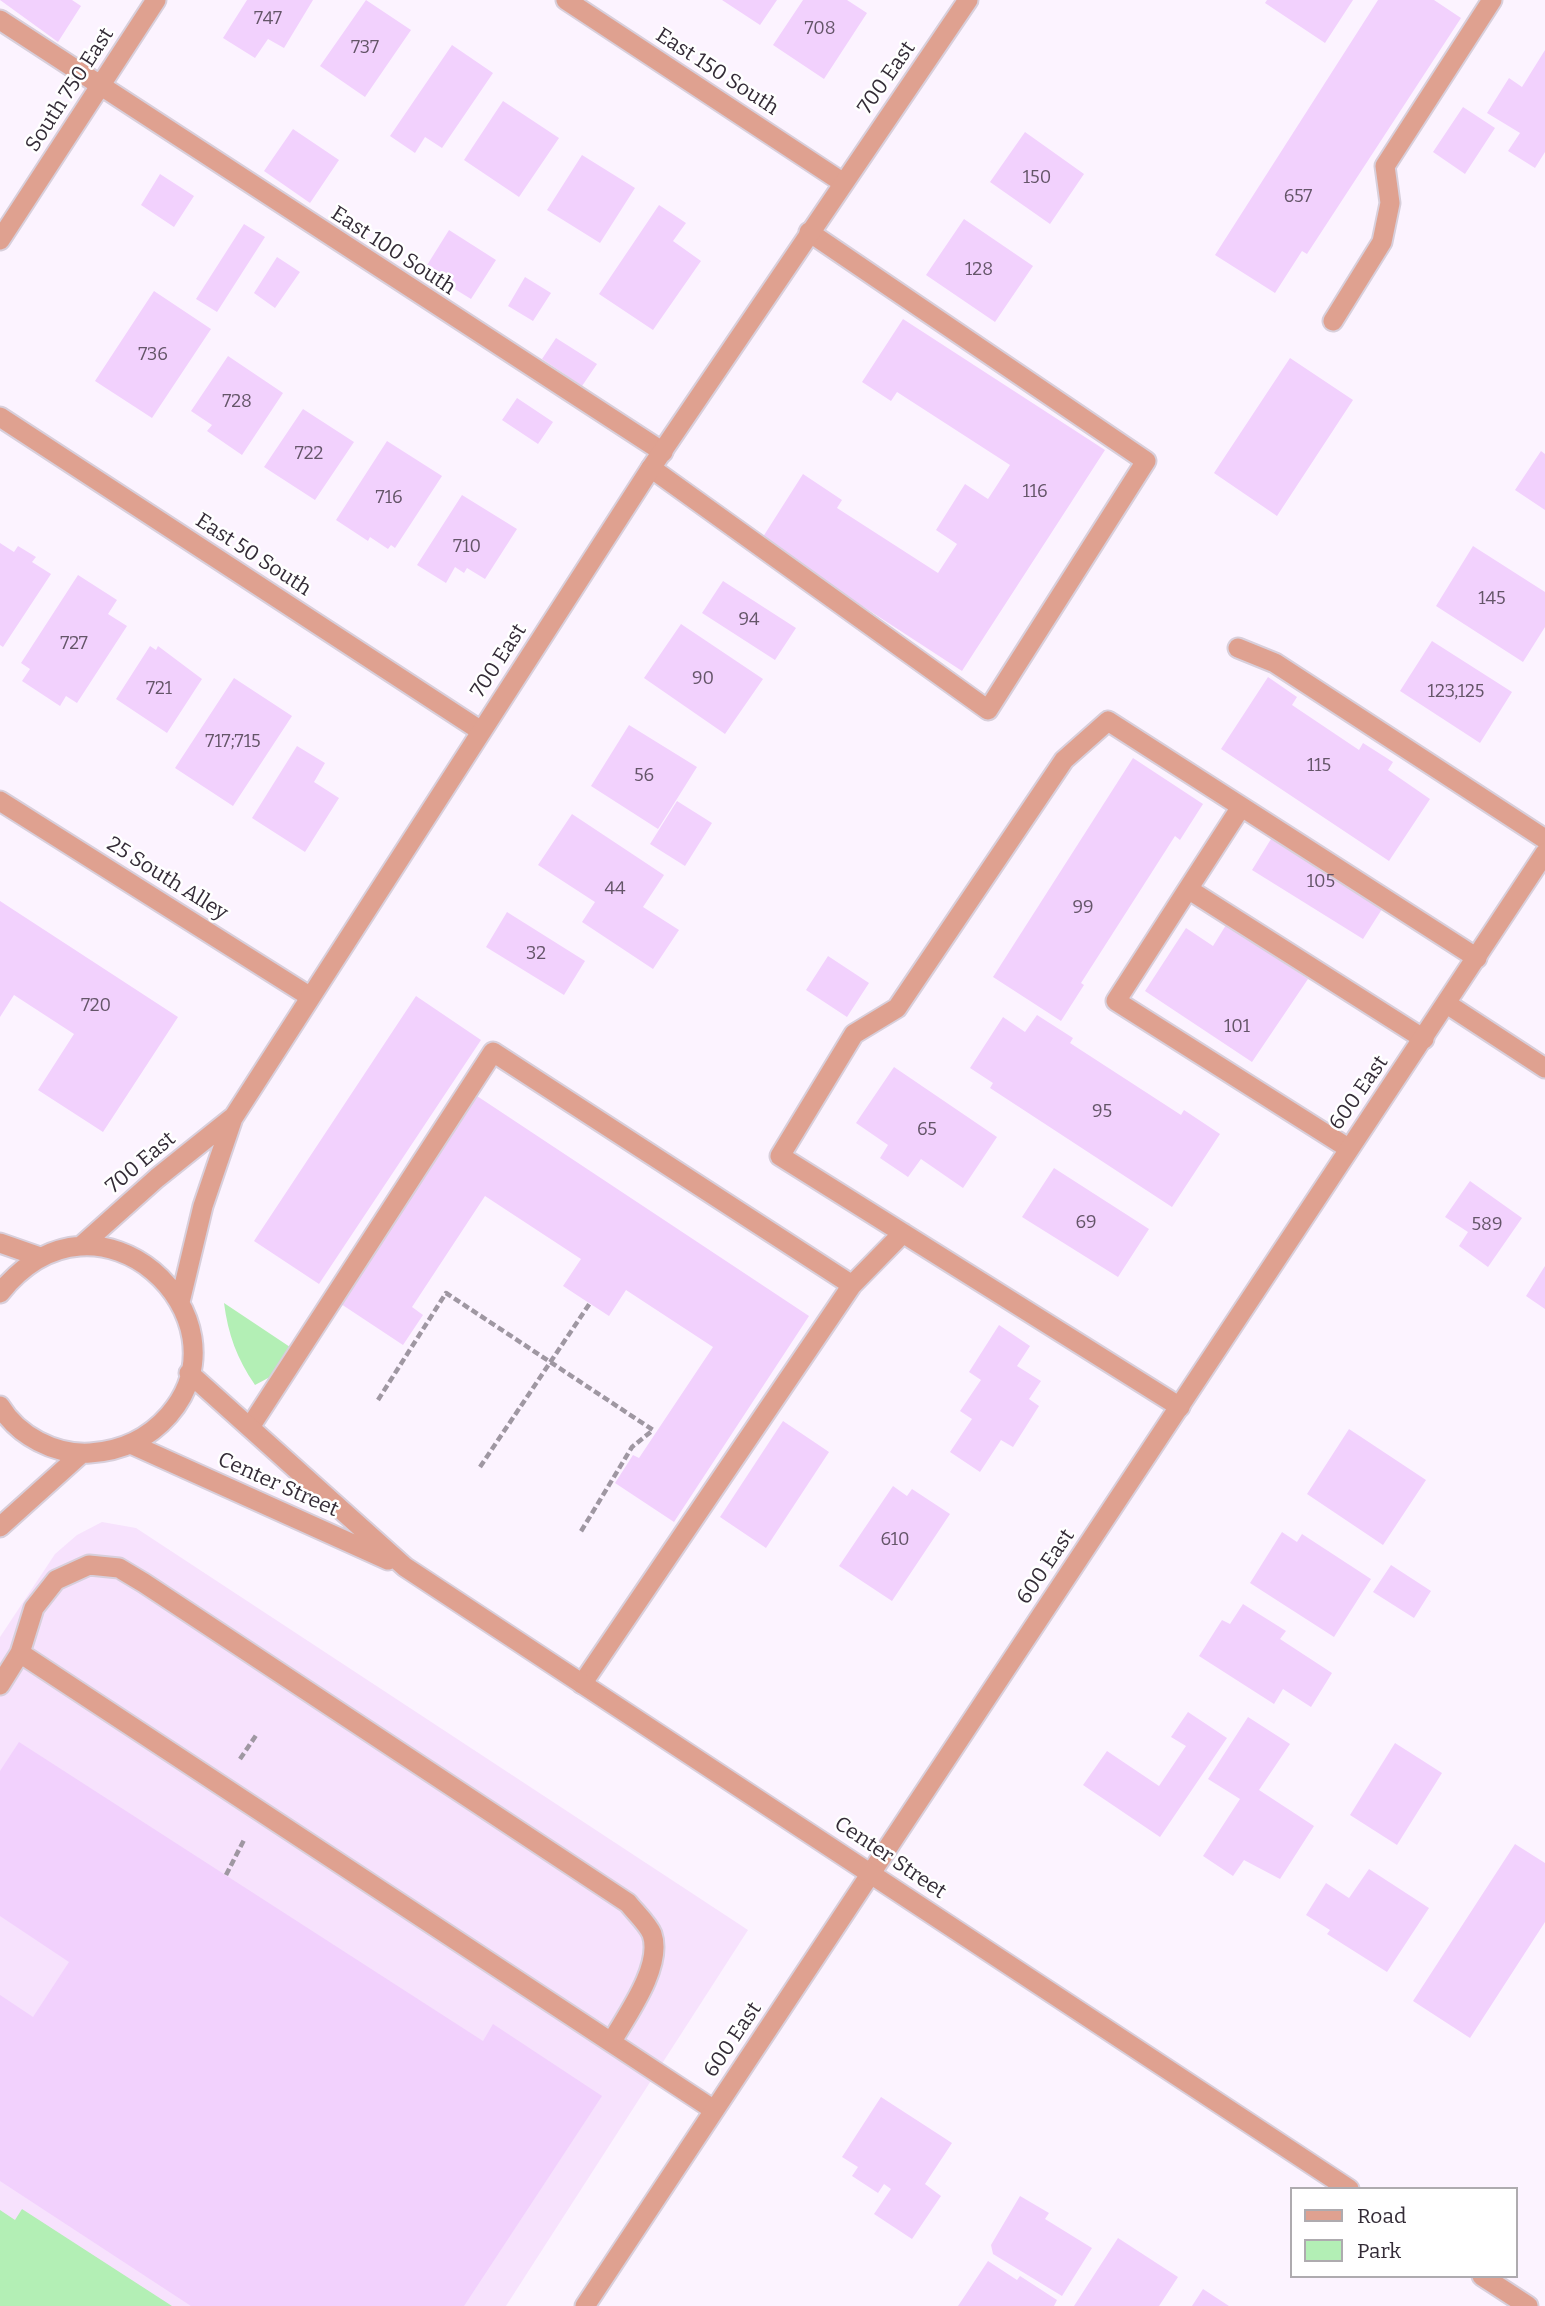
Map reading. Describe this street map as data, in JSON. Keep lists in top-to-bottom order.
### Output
{
  "streets": {
    "street": [
      "East 150 South",
      "700 East",
      "South 750 East",
      "East 100 South",
      "East 50 South",
      "25 South Alley",
      "600 East",
      "Center Street"
    ]
  },
  "crossings": [
    ["East 150 South", "700 East"],
    ["700 East", "East 100 South"],
    ["700 East", "East 50 South"],
    ["700 East", "25 South Alley"],
    ["South 750 East", "East 100 South"],
    ["600 East", "Center Street"]
  ],
  "house_numbers": [
    "747",
    "708",
    "737",
    "150",
    "657",
    "128",
    "736",
    "728",
    "722",
    "116",
    "716",
    "710",
    "145",
    "94",
    "727",
    "90",
    "721",
    "123,125",
    "717;715",
    "115",
    "56",
    "105",
    "44",
    "99",
    "32",
    "720",
    "101",
    "95",
    "65",
    "69",
    "589",
    "610"
  ],
  "legend": ["Road", "Park"]
}
